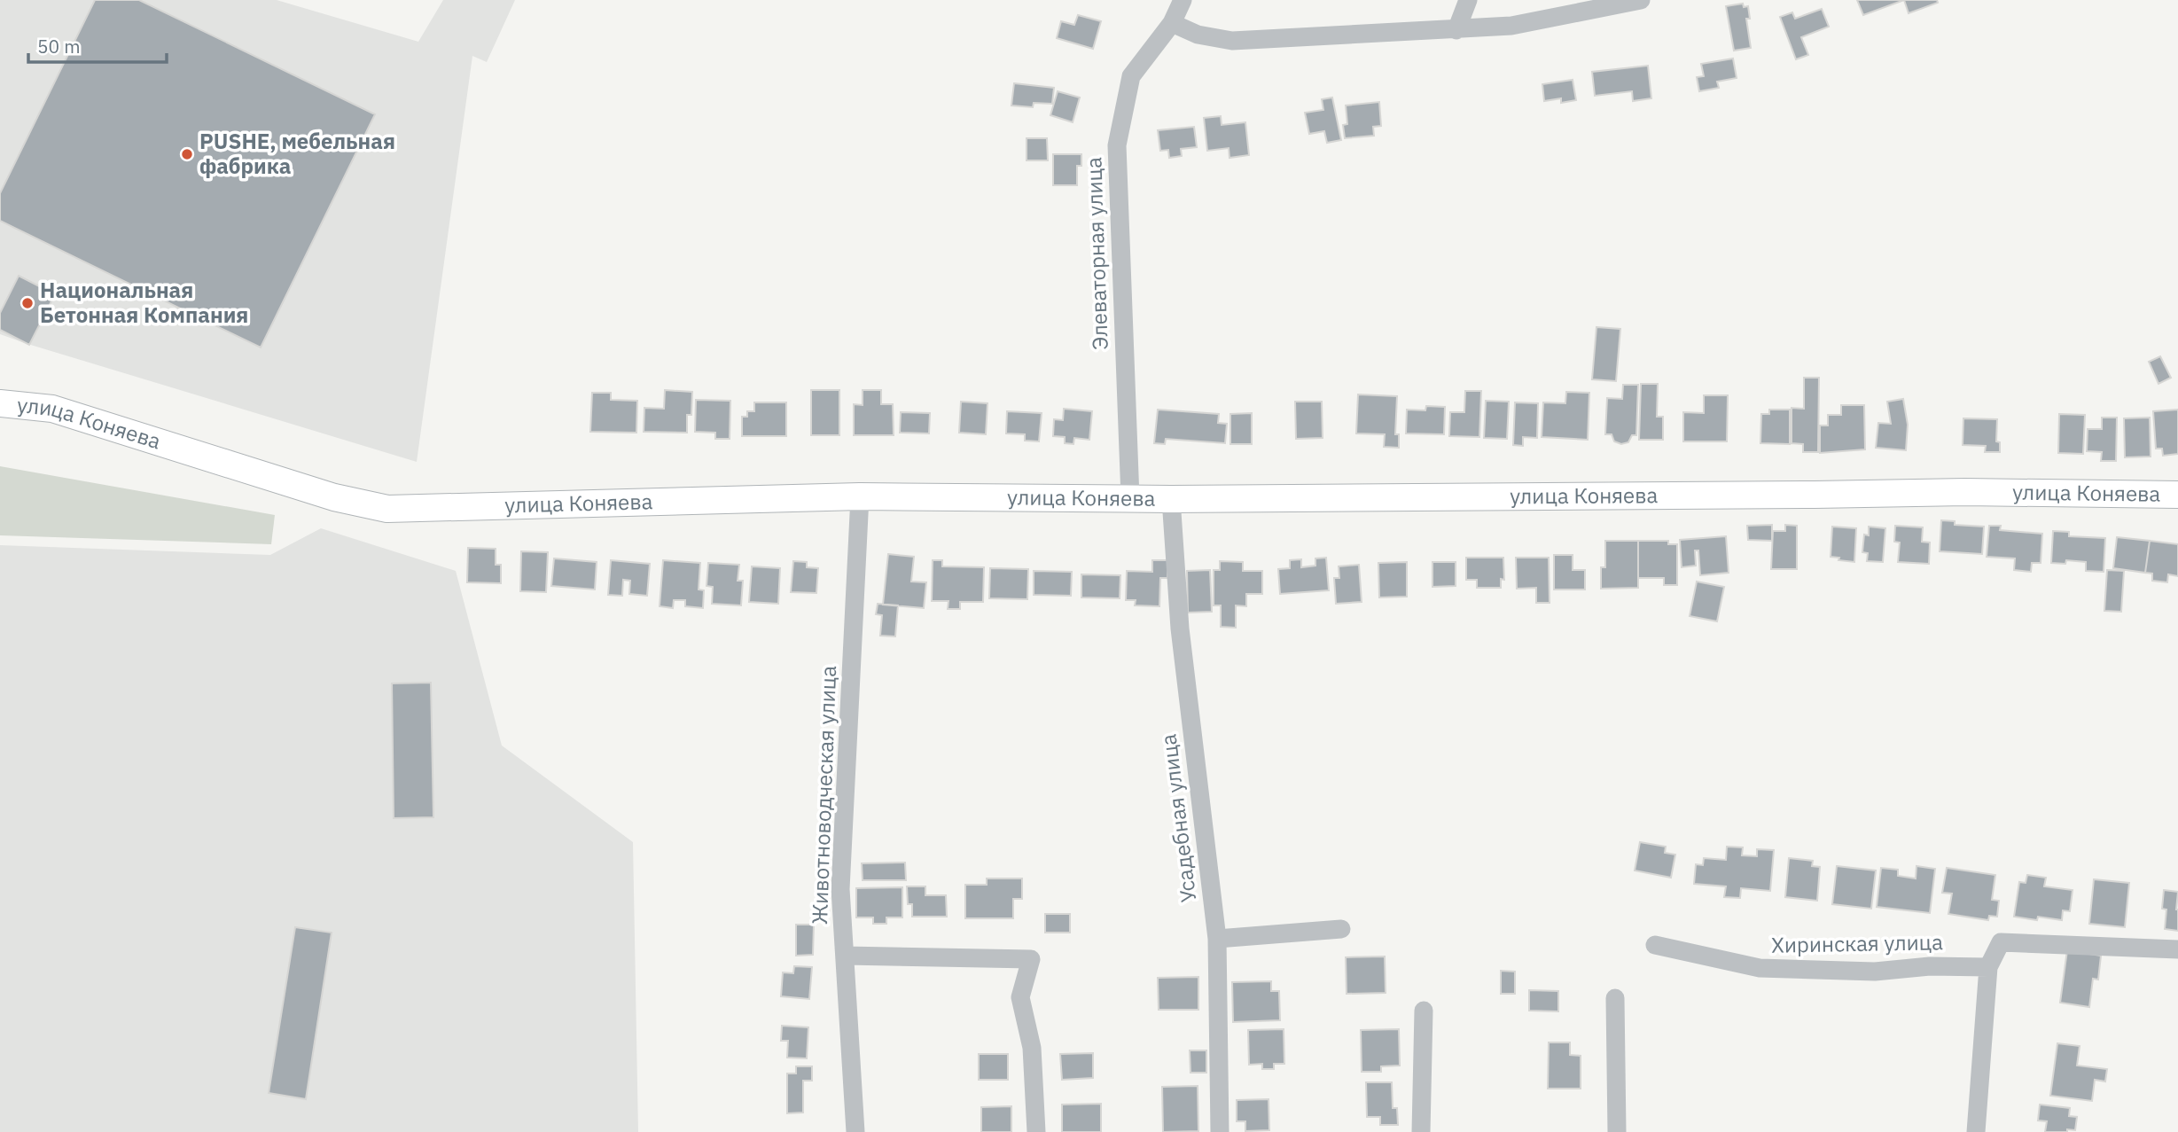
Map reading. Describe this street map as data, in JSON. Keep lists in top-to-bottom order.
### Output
{
  "streets": {
    "street": [
      "Элеваторная улица",
      "улица Коняева",
      "Животноводческая улица",
      "Усадебная улица",
      "Хиринская улица"
    ]
  },
  "crossings": [
    ["Элеваторная улица", "улица Коняева"],
    ["улица Коняева", "Животноводческая улица"],
    ["улица Коняева", "Усадебная улица"]
  ],
  "places": ["PUSHE, мебельная фабрика", "Национальная Бетонная Компания"],
  "scale_bar": "50 m"
}
